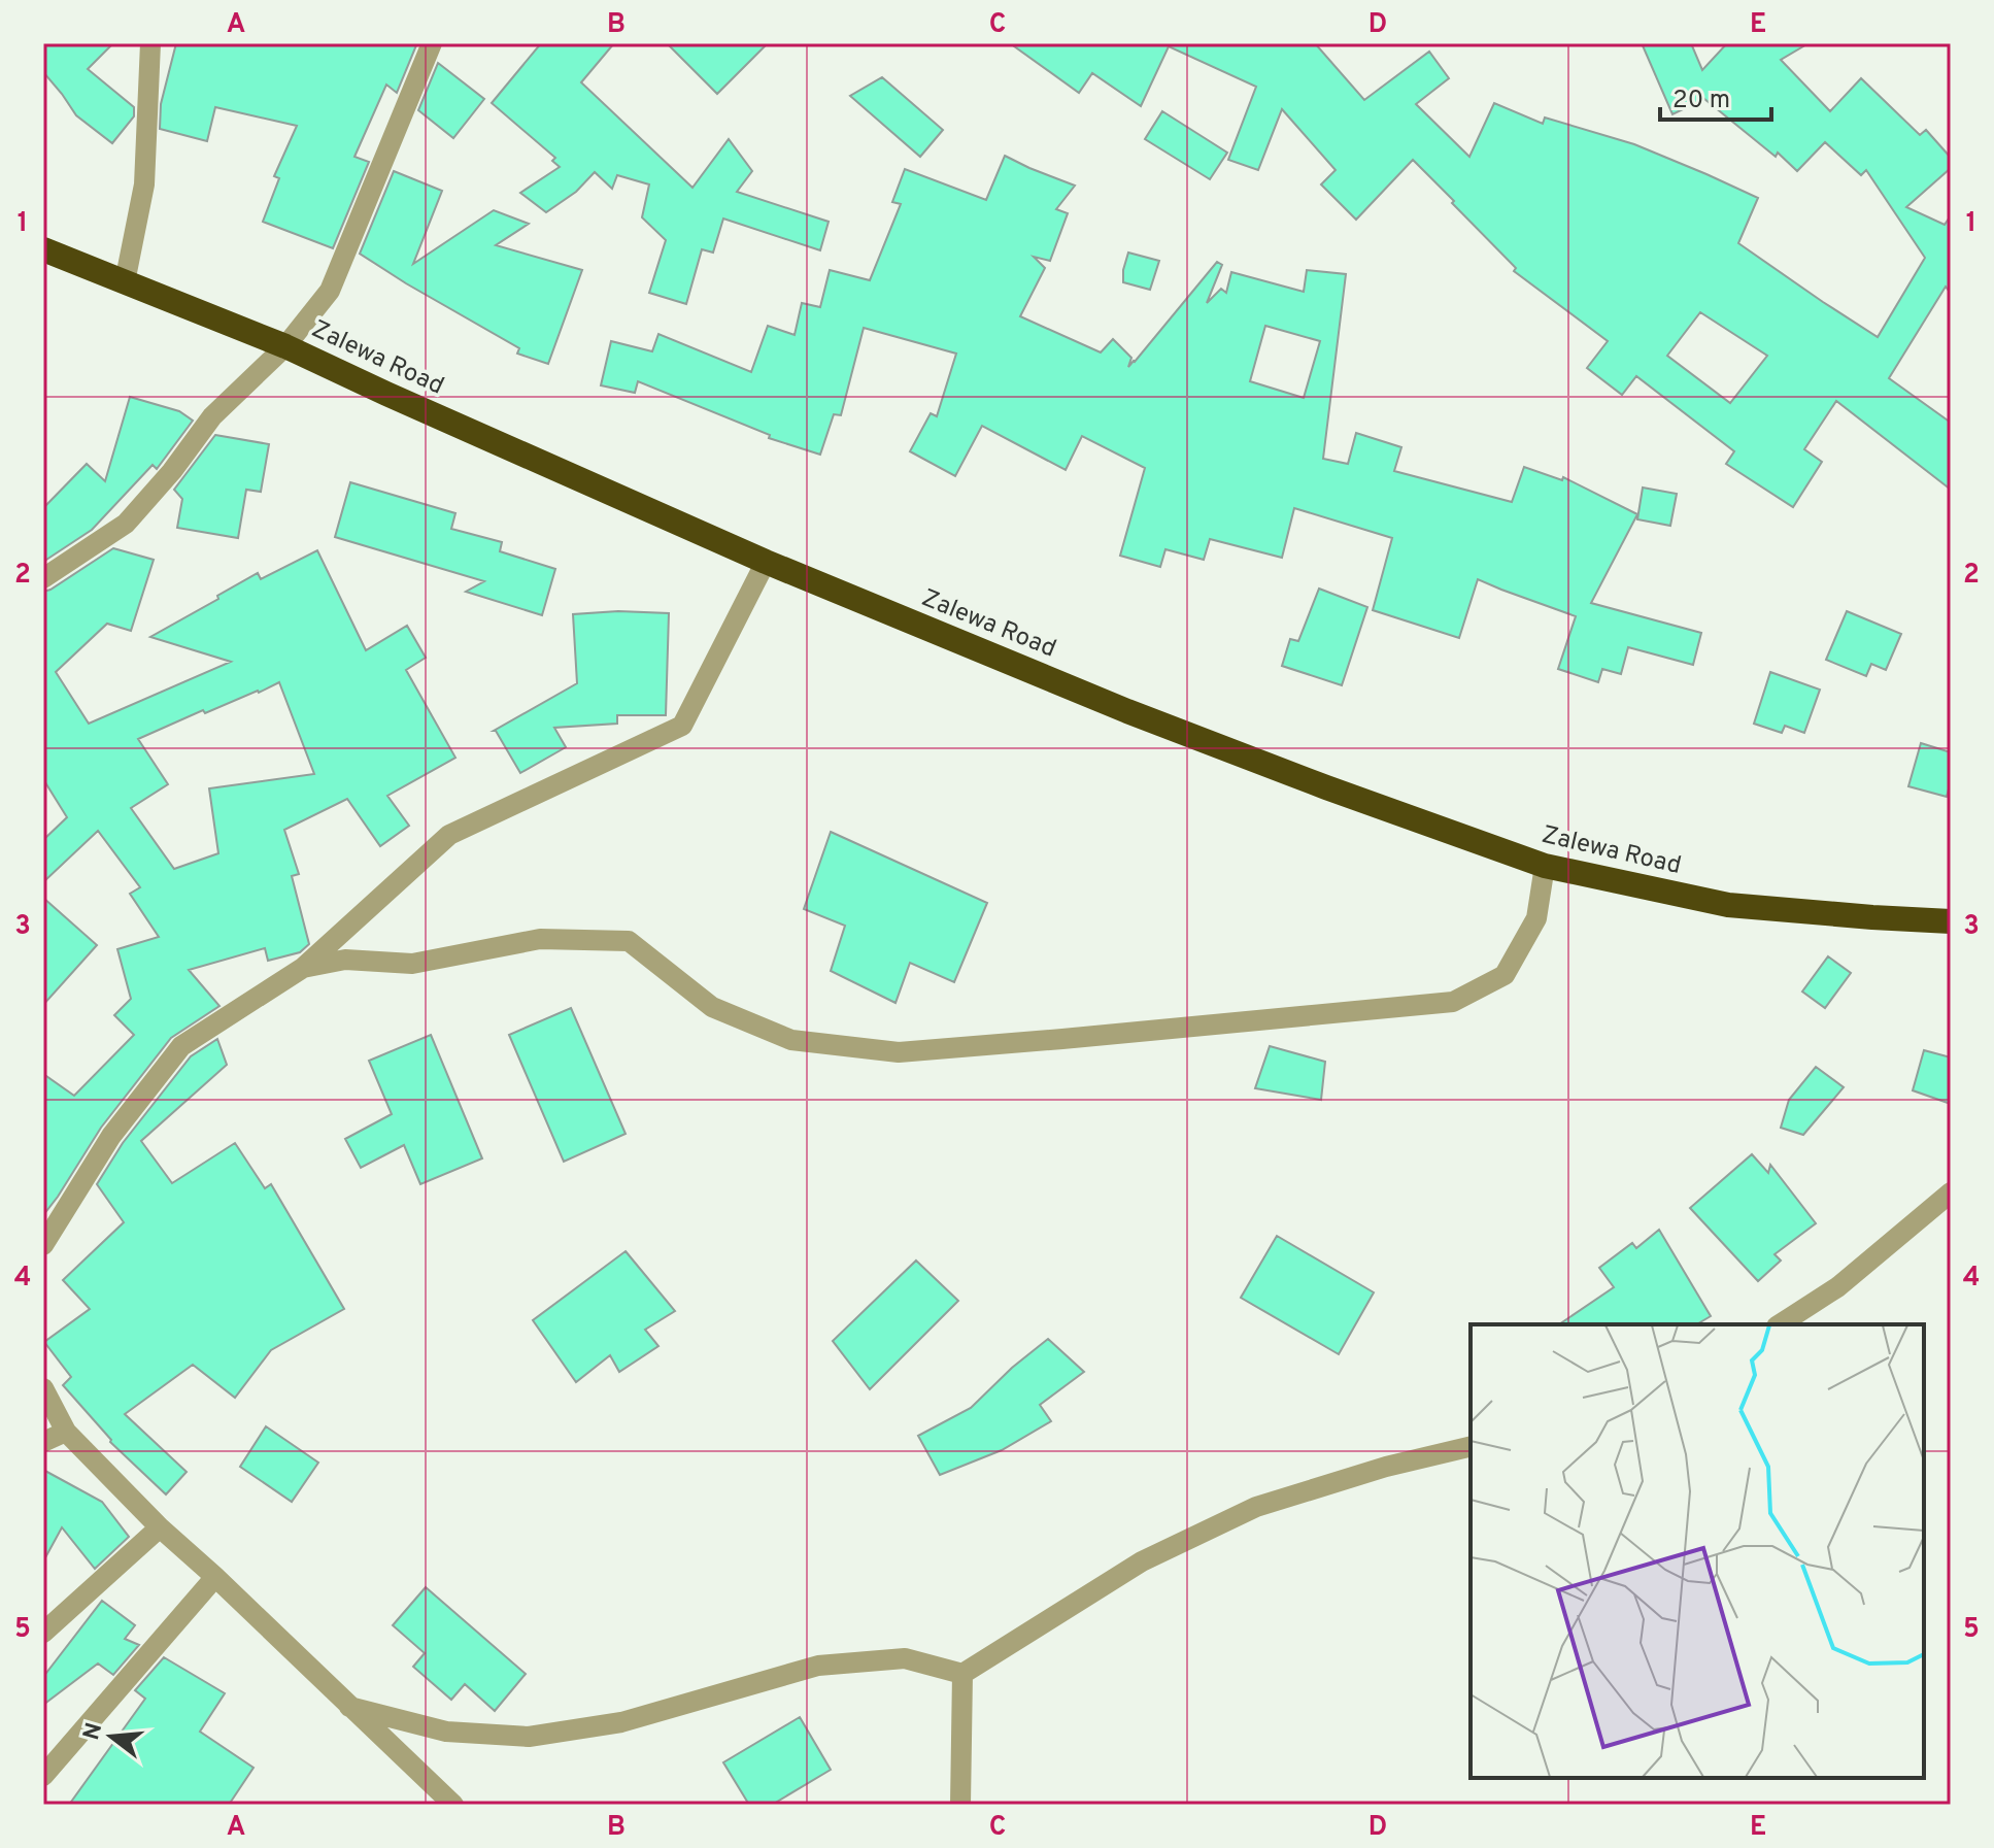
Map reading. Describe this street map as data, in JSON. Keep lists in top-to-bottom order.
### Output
{
  "streets": {
    "highway": ["Zalewa Road"]
  },
  "scale_bar": "20 m",
  "north": "left",
  "grid": {
    "columns": [
      "A",
      "B",
      "C",
      "D",
      "E"
    ],
    "rows": [
      "1",
      "2",
      "3",
      "4",
      "5"
    ]
  }
}
